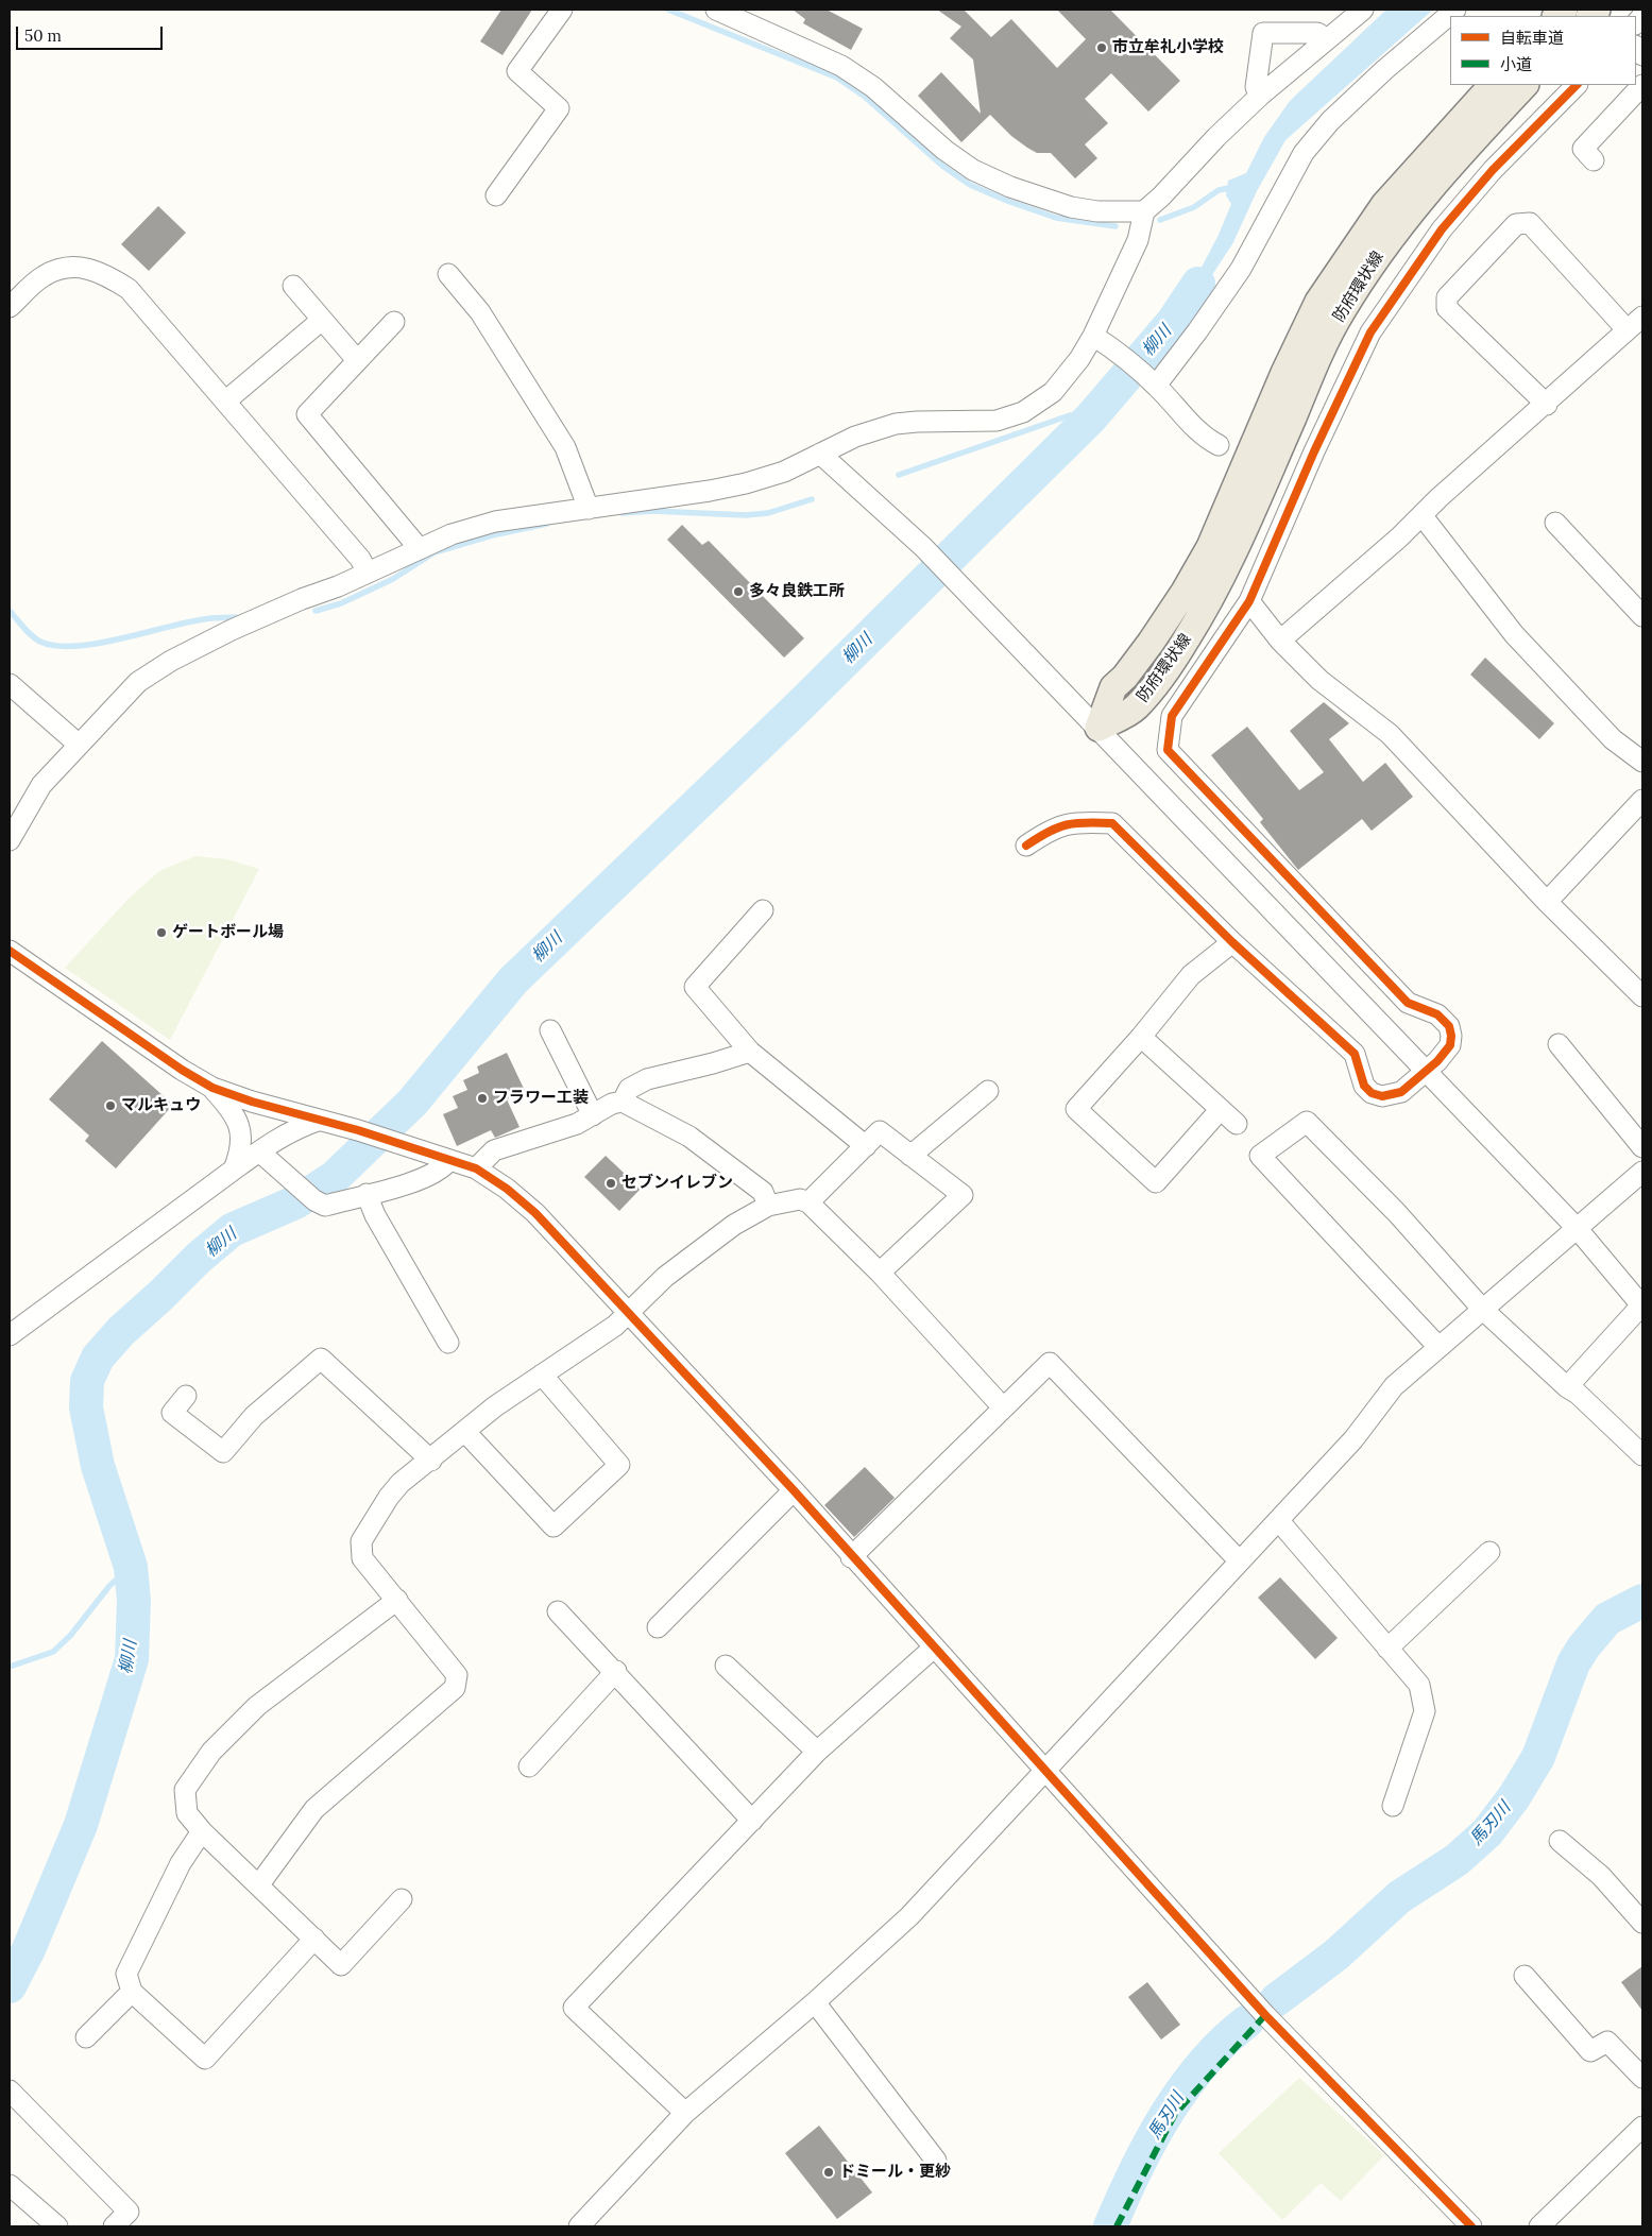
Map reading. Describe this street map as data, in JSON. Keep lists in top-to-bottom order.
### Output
{
  "streets": {
    "main road": ["防府環状線"]
  },
  "water": ["柳川", "馬刃川"],
  "places": [
    "市立牟礼小学校",
    "多々良鉄工所",
    "ゲートボール場",
    "フラワー工装",
    "マルキュウ",
    "セブンイレブン",
    "ドミール・更紗"
  ],
  "legend": ["自転車道", "小道"],
  "scale_bar": "50 m"
}
